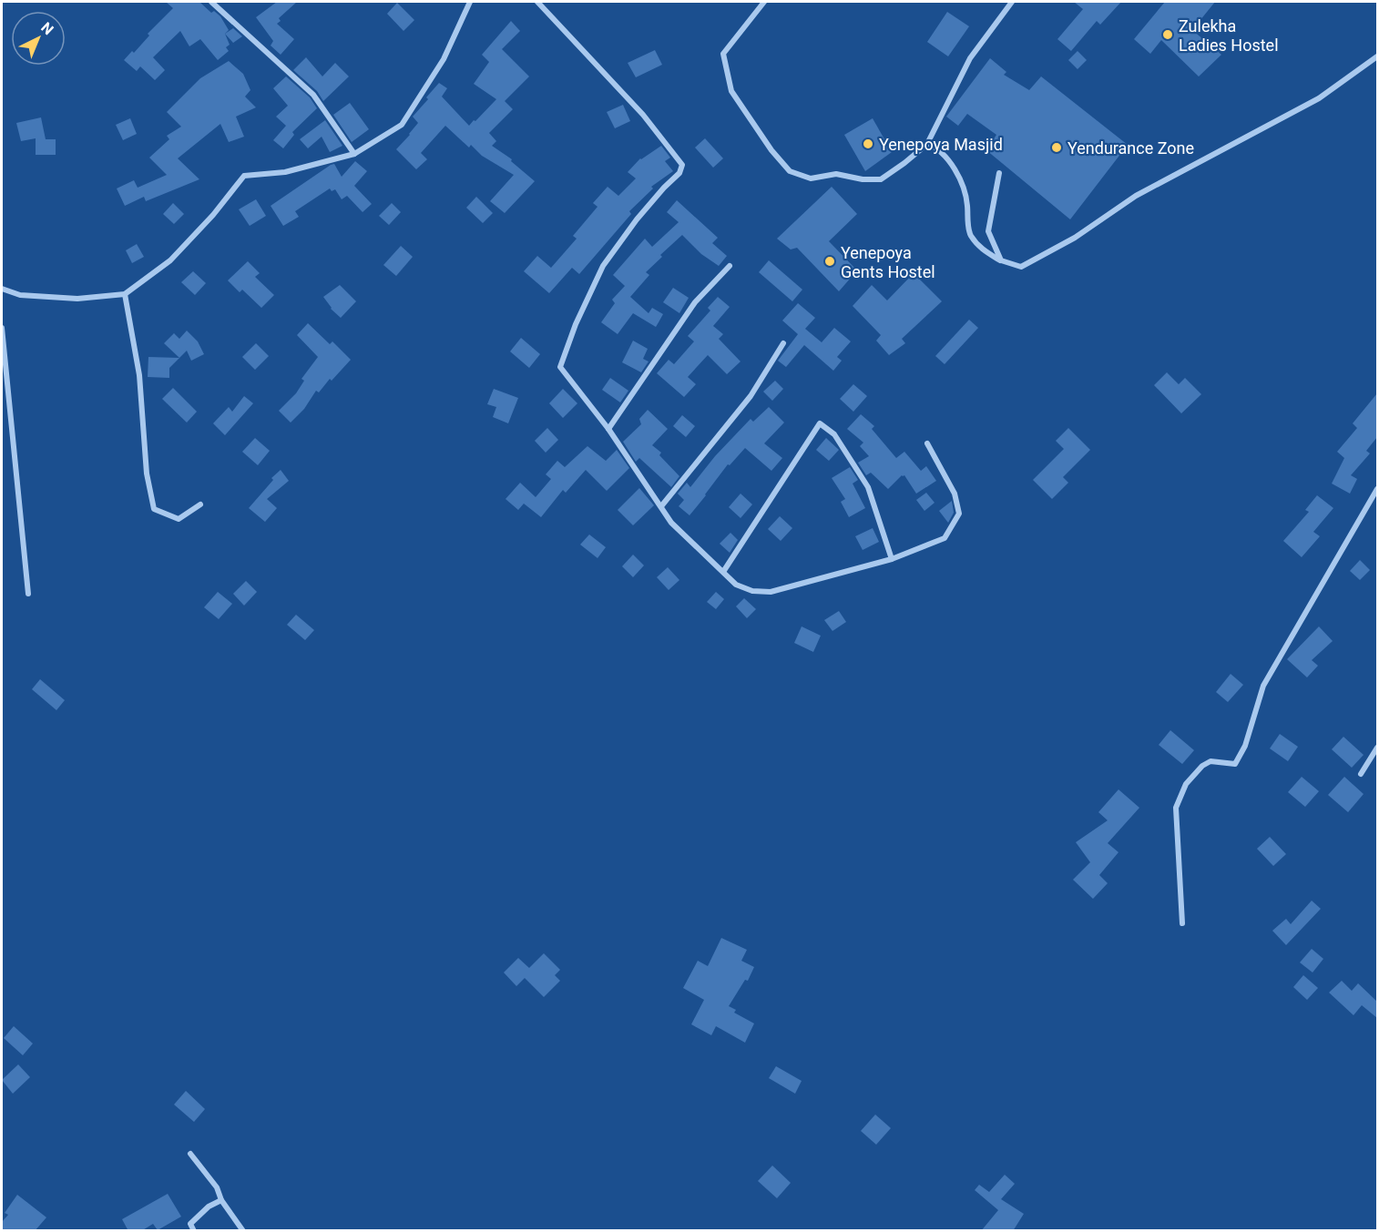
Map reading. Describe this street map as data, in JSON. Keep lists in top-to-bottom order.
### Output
{
  "places": [
    "Zulekha Ladies Hostel",
    "Yenepoya Masjid",
    "Yendurance Zone",
    "Yenepoya Gents Hostel"
  ],
  "north": "top right"
}
